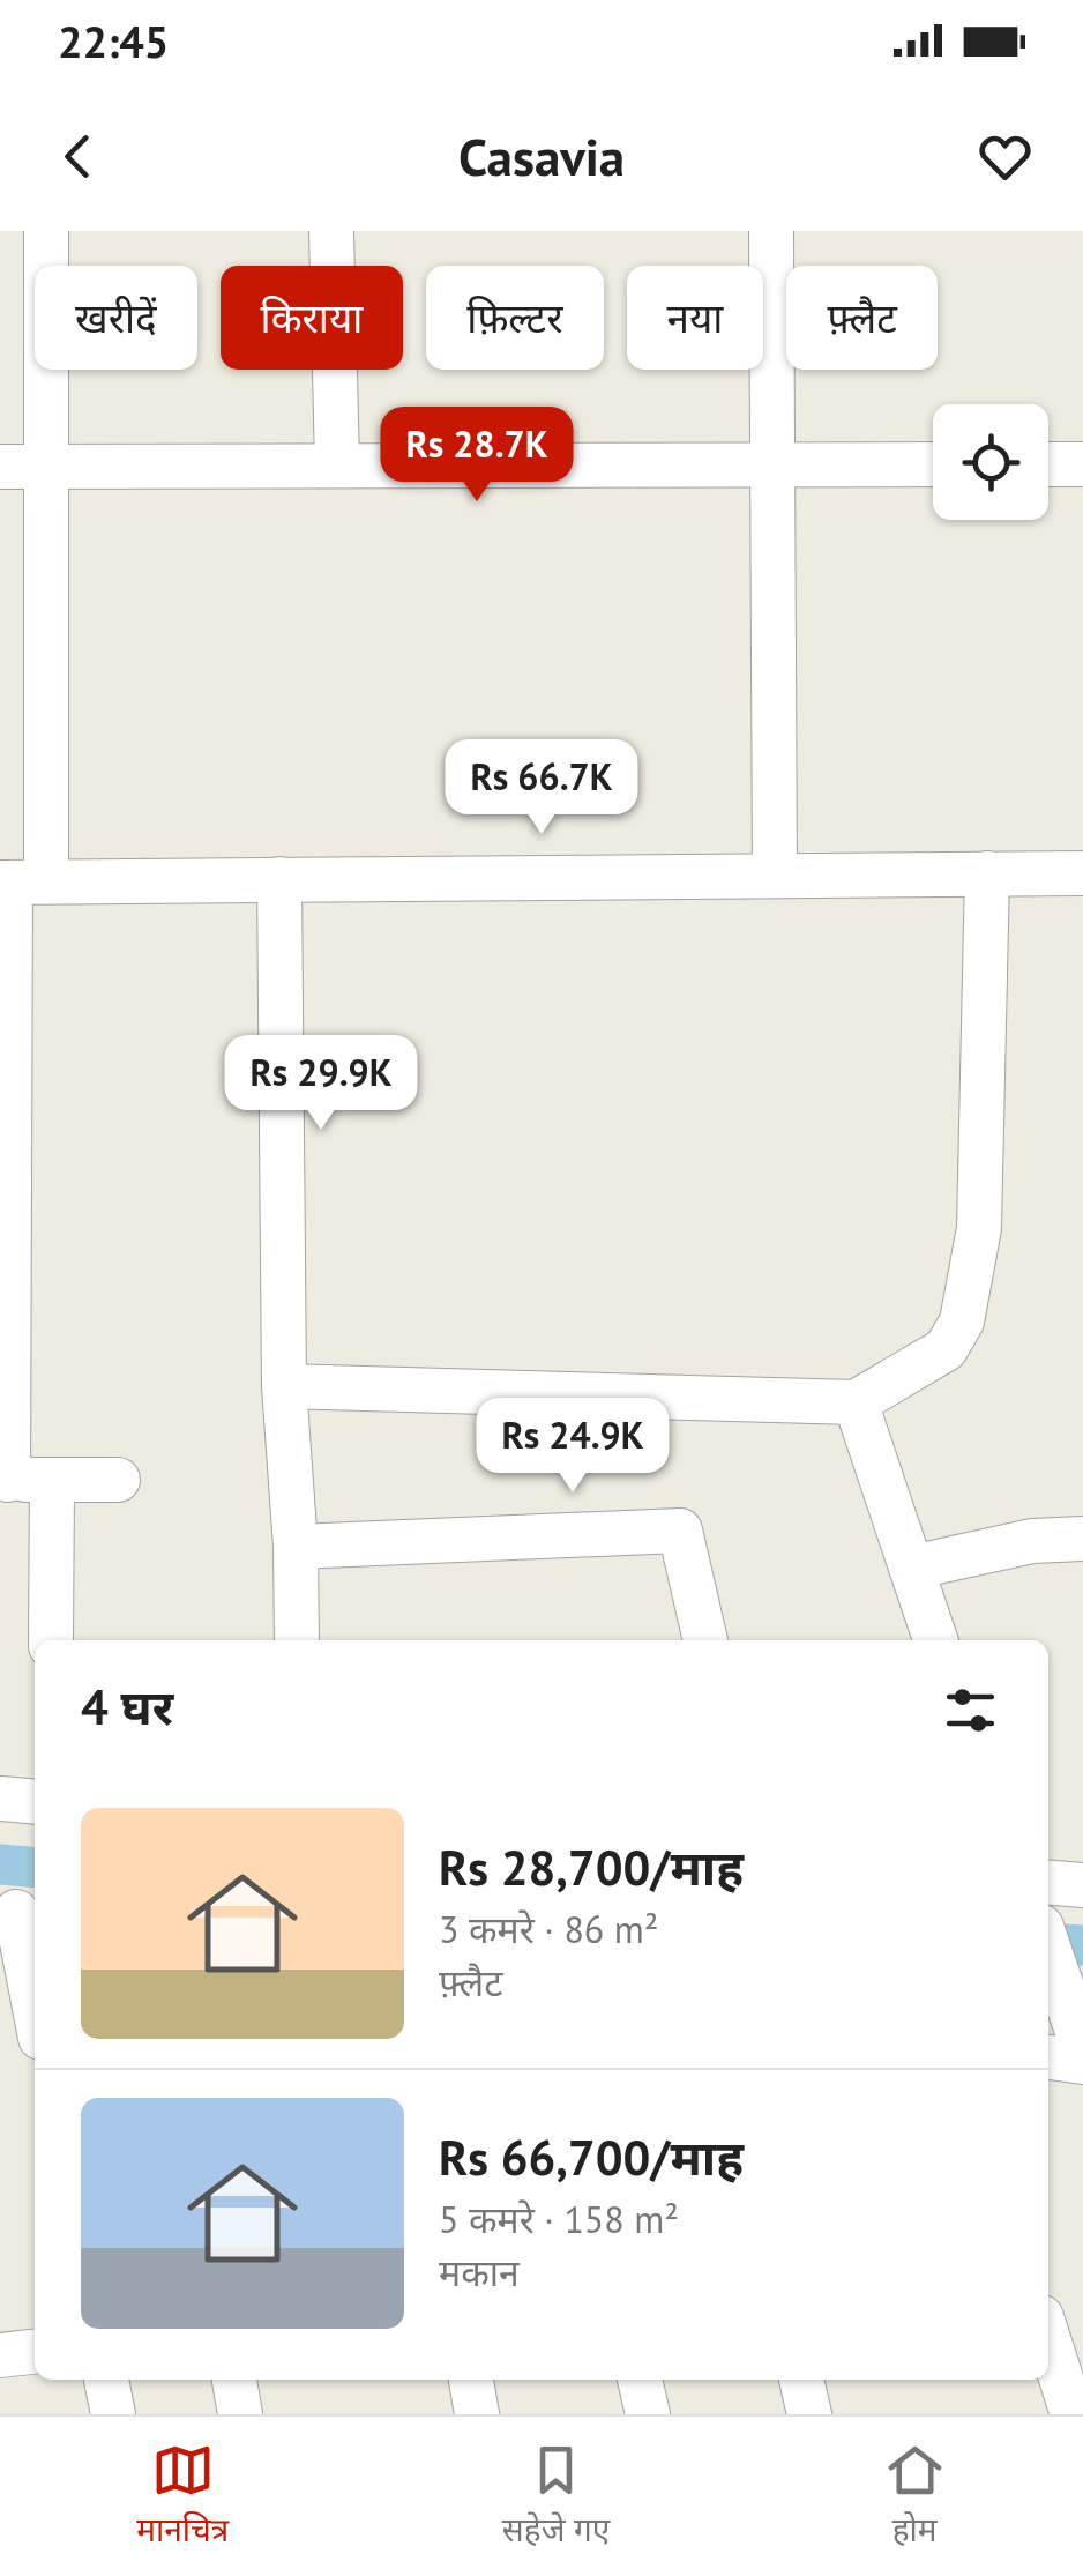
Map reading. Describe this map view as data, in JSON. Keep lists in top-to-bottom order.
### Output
{
  "page": {
    "status": "22:45",
    "header": "Casavia",
    "chip": [
      "खरीदें",
      "किराया",
      "फ़िल्टर",
      "नया",
      "फ़्लैट"
    ],
    "price": [
      "Rs 28.7K",
      "Rs 66.7K",
      "Rs 29.9K",
      "Rs 24.9K"
    ],
    "heading": "4 घर",
    "list": [
      {
        "name": "Rs 28,700/माह",
        "note": "3 कमरे · 86 m² · फ़्लैट"
      },
      {
        "name": "Rs 66,700/माह",
        "note": "5 कमरे · 158 m² · मकान"
      }
    ],
    "tabs": ["मानचित्र", "सहेजे गए", "होम"]
  }
}
